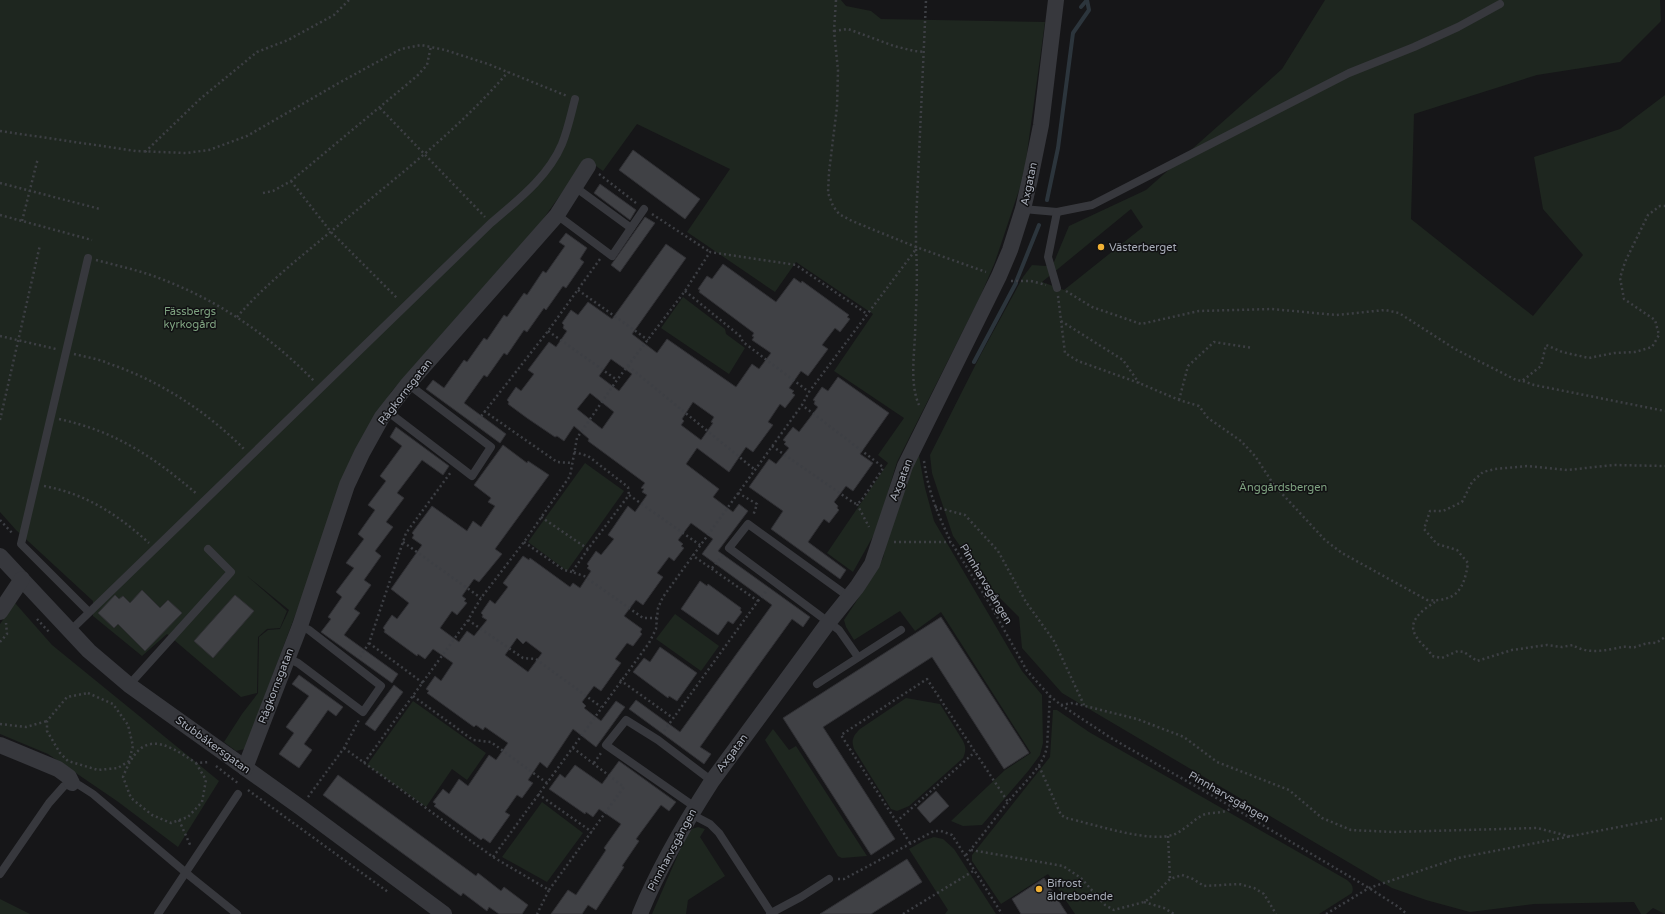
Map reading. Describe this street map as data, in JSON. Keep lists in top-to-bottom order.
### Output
{
  "streets": {
    "street": ["Axgatan", "Rågkornsgatan", "Stubbåkersgatan"],
    "path": ["Pinnharvsgången"]
  },
  "crossings": [
    ["Axgatan", "Pinnharvsgången"],
    ["Rågkornsgatan", "Stubbåkersgatan"]
  ],
  "parks": ["Fässbergs kyrkogård", "Änggårdsbergen"],
  "places": ["Västerberget", "Bifrost äldreboende"]
}
